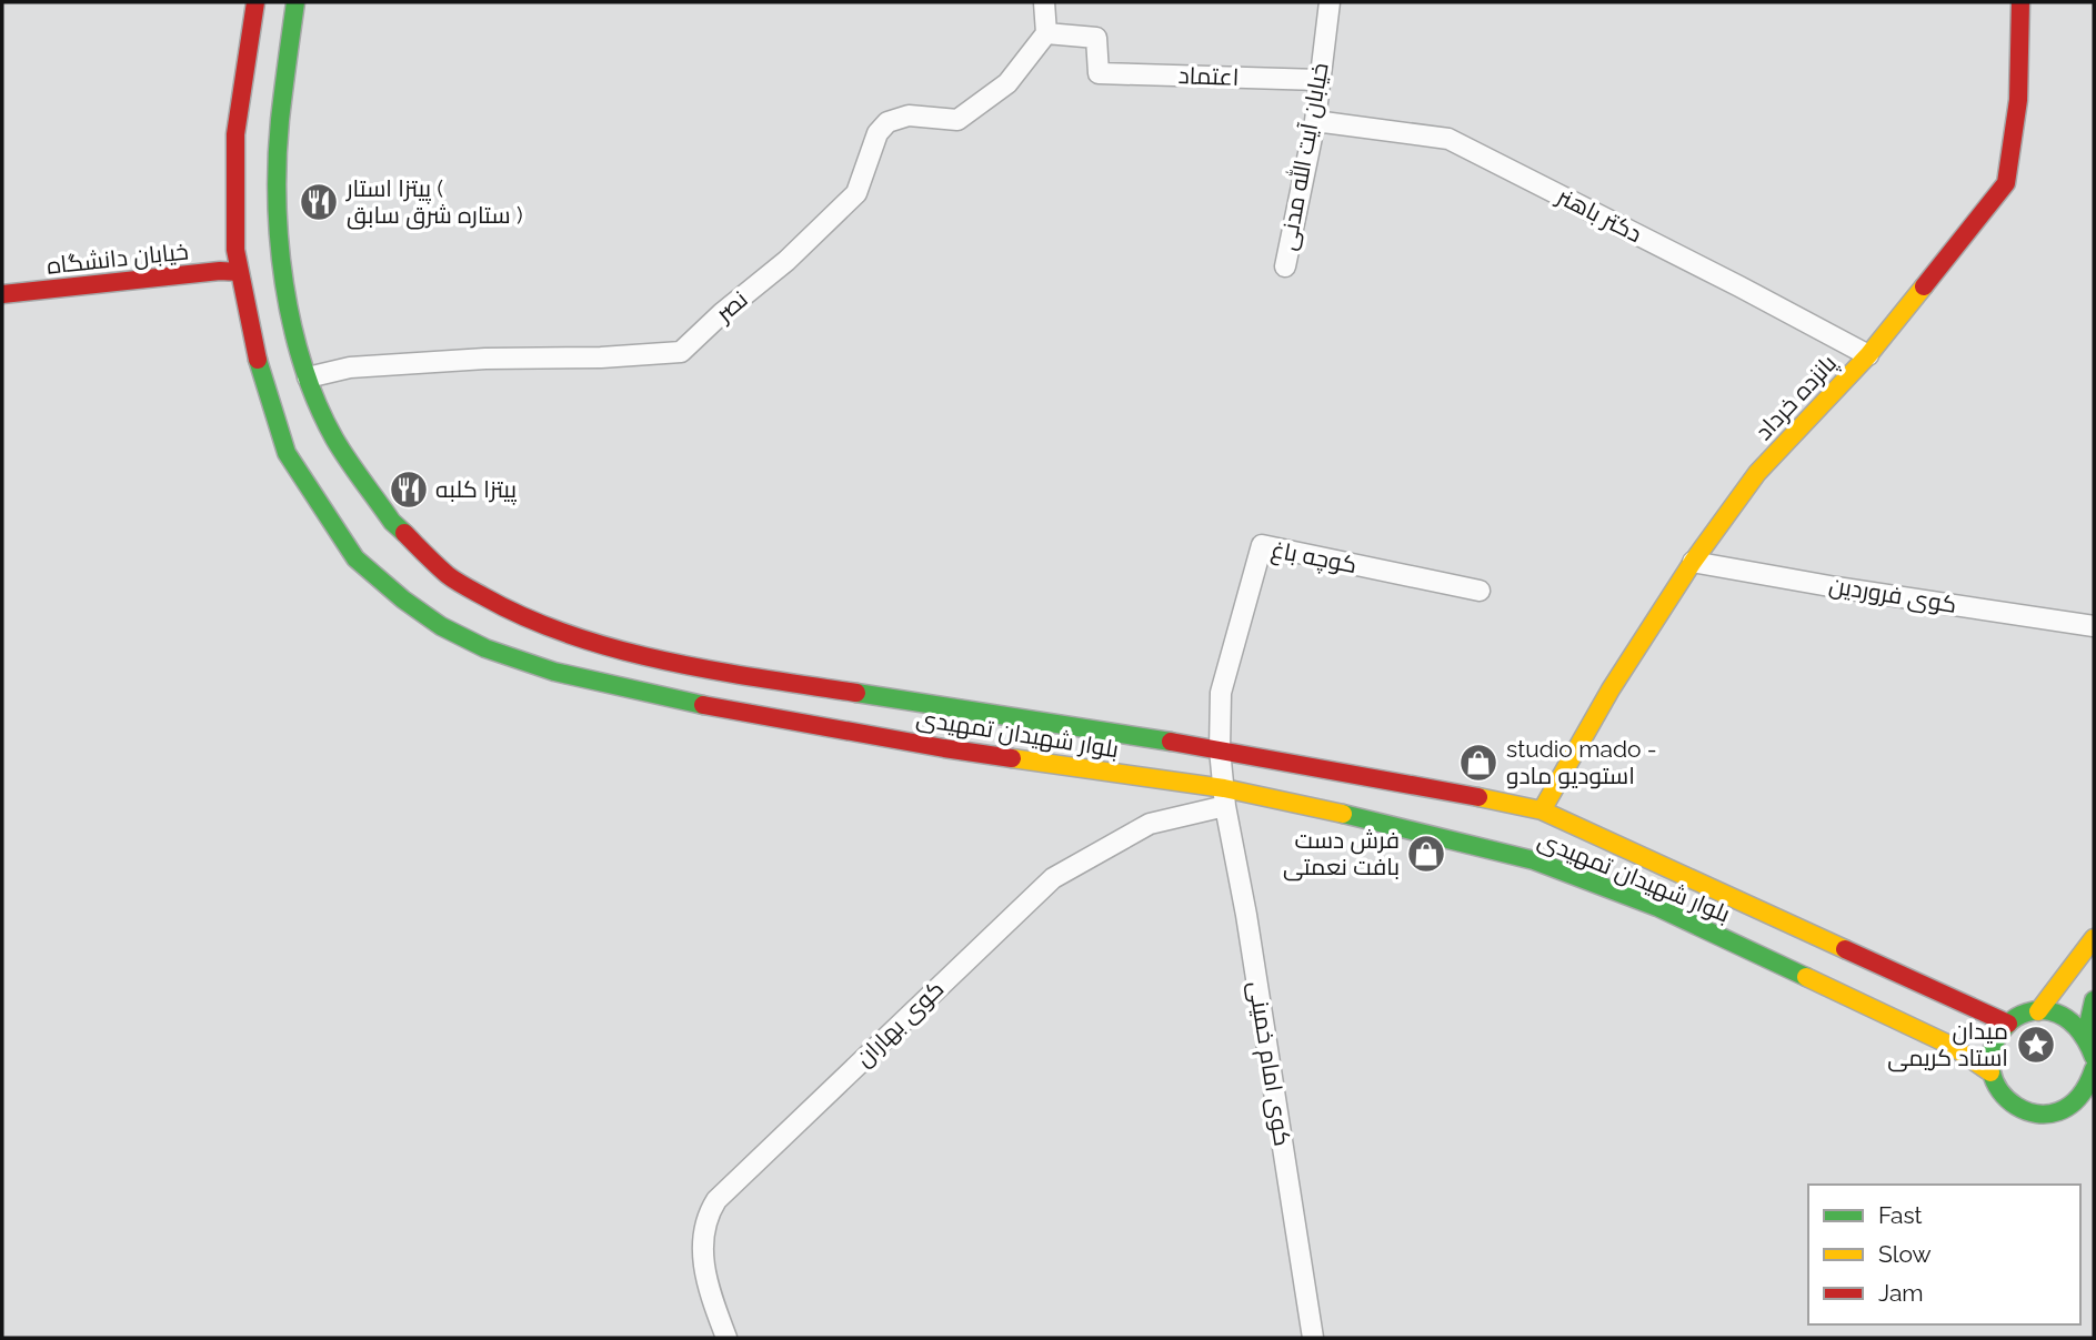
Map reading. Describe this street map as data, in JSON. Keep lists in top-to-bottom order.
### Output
{
  "streets": {
    "main road": ["خیابان دانشگاه", "پانزده خرداد", "بلوار شهیدان تمهیدی"],
    "street": [
      "اعتماد",
      "خیابان آیت الله مدنی",
      "دکتر باهنر",
      "نصر",
      "کوچه باغ",
      "کوی فروردین",
      "کوی بهاران",
      "کوی امام خمینی"
    ]
  },
  "crossings": [
    ["اعتماد", "خیابان آیت الله مدنی"],
    ["اعتماد", "نصر"],
    ["خیابان آیت الله مدنی", "دکتر باهنر"],
    ["دکتر باهنر", "پانزده خرداد"],
    ["خیابان دانشگاه", "بلوار شهیدان تمهیدی"],
    ["نصر", "بلوار شهیدان تمهیدی"],
    ["پانزده خرداد", "کوی فروردین"],
    ["پانزده خرداد", "بلوار شهیدان تمهیدی"],
    ["کوچه باغ", "بلوار شهیدان تمهیدی"],
    ["کوچه باغ", "کوی امام خمینی"],
    ["بلوار شهیدان تمهیدی", "کوی بهاران"],
    ["بلوار شهیدان تمهیدی", "کوی امام خمینی"],
    ["کوی بهاران", "کوی امام خمینی"]
  ],
  "places": {
    "restaurant": ["پیتزا استار ( ستاره شرق سابق )", "پیتزا کلبه"],
    "shop": ["studio mado - استودیو مادو", "فرش دست بافت نعمتی"],
    "place": ["میدان استاد کریمی"]
  },
  "legend": ["Fast", "Slow", "Jam"]
}
